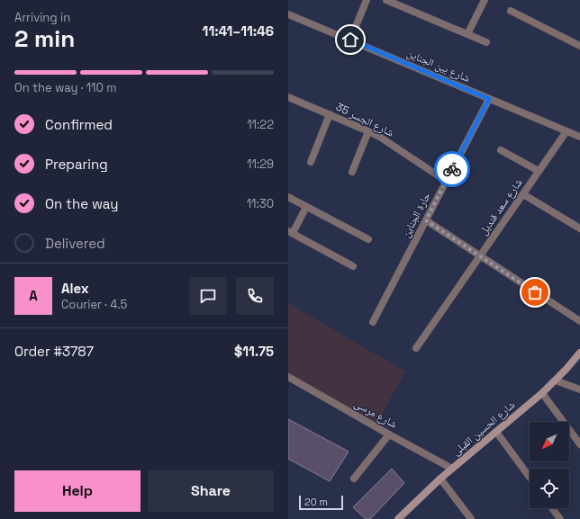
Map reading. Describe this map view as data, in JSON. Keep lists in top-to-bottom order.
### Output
{
  "streets": {
    "main road": ["شارع الحسين القبلى"],
    "street": [
      "شارع بين الجناين",
      "شارع الجسر 35",
      "شارع سعد قنديل",
      "حارة الجناين",
      "شارع مرسى"
    ]
  },
  "crossings": [
    ["شارع بين الجناين", "شارع سعد قنديل"],
    ["شارع بين الجناين", "حارة الجناين"],
    ["شارع الجسر 35", "حارة الجناين"],
    ["شارع مرسى", "شارع الحسين القبلى"]
  ],
  "scale_bar": "20 m",
  "north": "bottom left",
  "page": {
    "heading": ["2 min", "Arriving in", "11:41–11:46"],
    "panel": [
      "Alex",
      "Courier · 4.5",
      "Order #3787",
      "$11.75"
    ],
    "bar": "On the way · 110 m",
    "list": [
      ["Confirmed", "11:22"],
      ["Preparing", "11:29"],
      ["On the way", "11:30"],
      "Delivered"
    ],
    "round": "A",
    "buttons": ["Help", "Share"],
    "scale": "20 m"
  }
}
